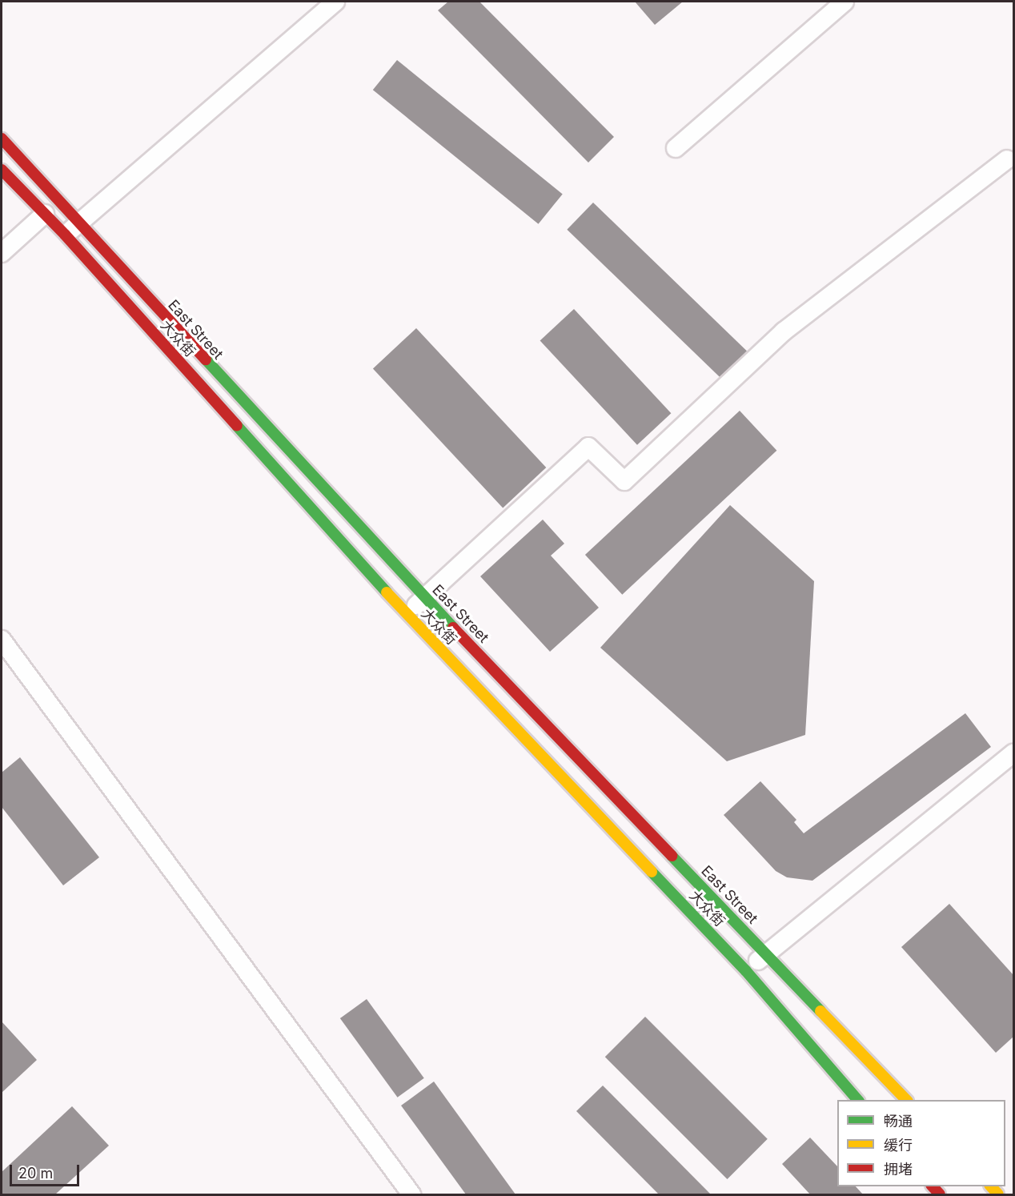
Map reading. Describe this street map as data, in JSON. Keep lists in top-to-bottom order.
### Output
{
  "streets": {
    "main road": ["East Street", "大众街"]
  },
  "legend": ["畅通", "缓行", "拥堵"],
  "scale_bar": "20 m"
}
